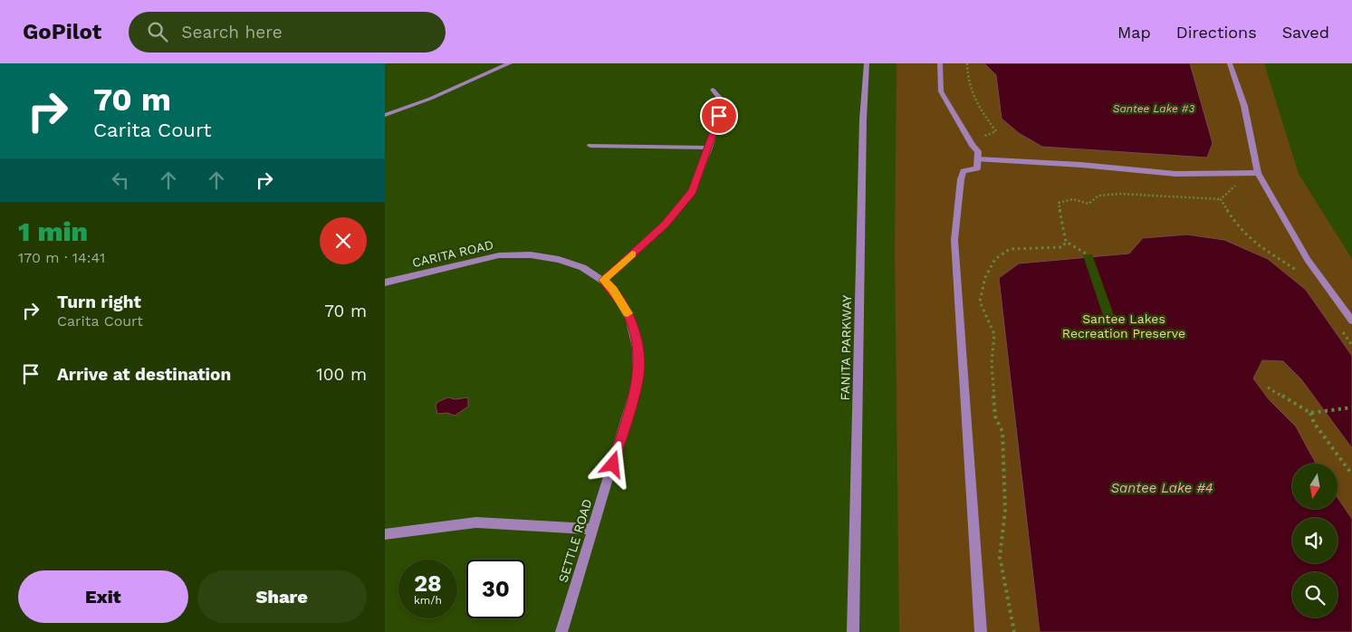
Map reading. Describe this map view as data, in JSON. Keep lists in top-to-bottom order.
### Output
{
  "streets": {
    "street": ["CARITA ROAD", "FANITA PARKWAY", "SETTLE ROAD"]
  },
  "crossings": [
    ["CARITA ROAD", "SETTLE ROAD"]
  ],
  "water": ["Santee Lake #3", "Santee Lake #4"],
  "parks": ["Santee Lakes Recreation Preserve"],
  "north": "bottom",
  "page": {
    "header": "GoPilot",
    "search": "Search here",
    "nav": ["Map", "Directions", "Saved"],
    "turn": ["70 m", "Carita Court"],
    "heading": ["1 min", "170 m · 14:41"],
    "list": [
      {
        "name": "Turn right",
        "note": "Carita Court",
        "value": "70 m"
      },
      {
        "name": "Arrive at destination",
        "value": "100 m"
      }
    ],
    "speed": "28 km/h",
    "limit": "30",
    "buttons": ["Exit", "Share"]
  }
}
